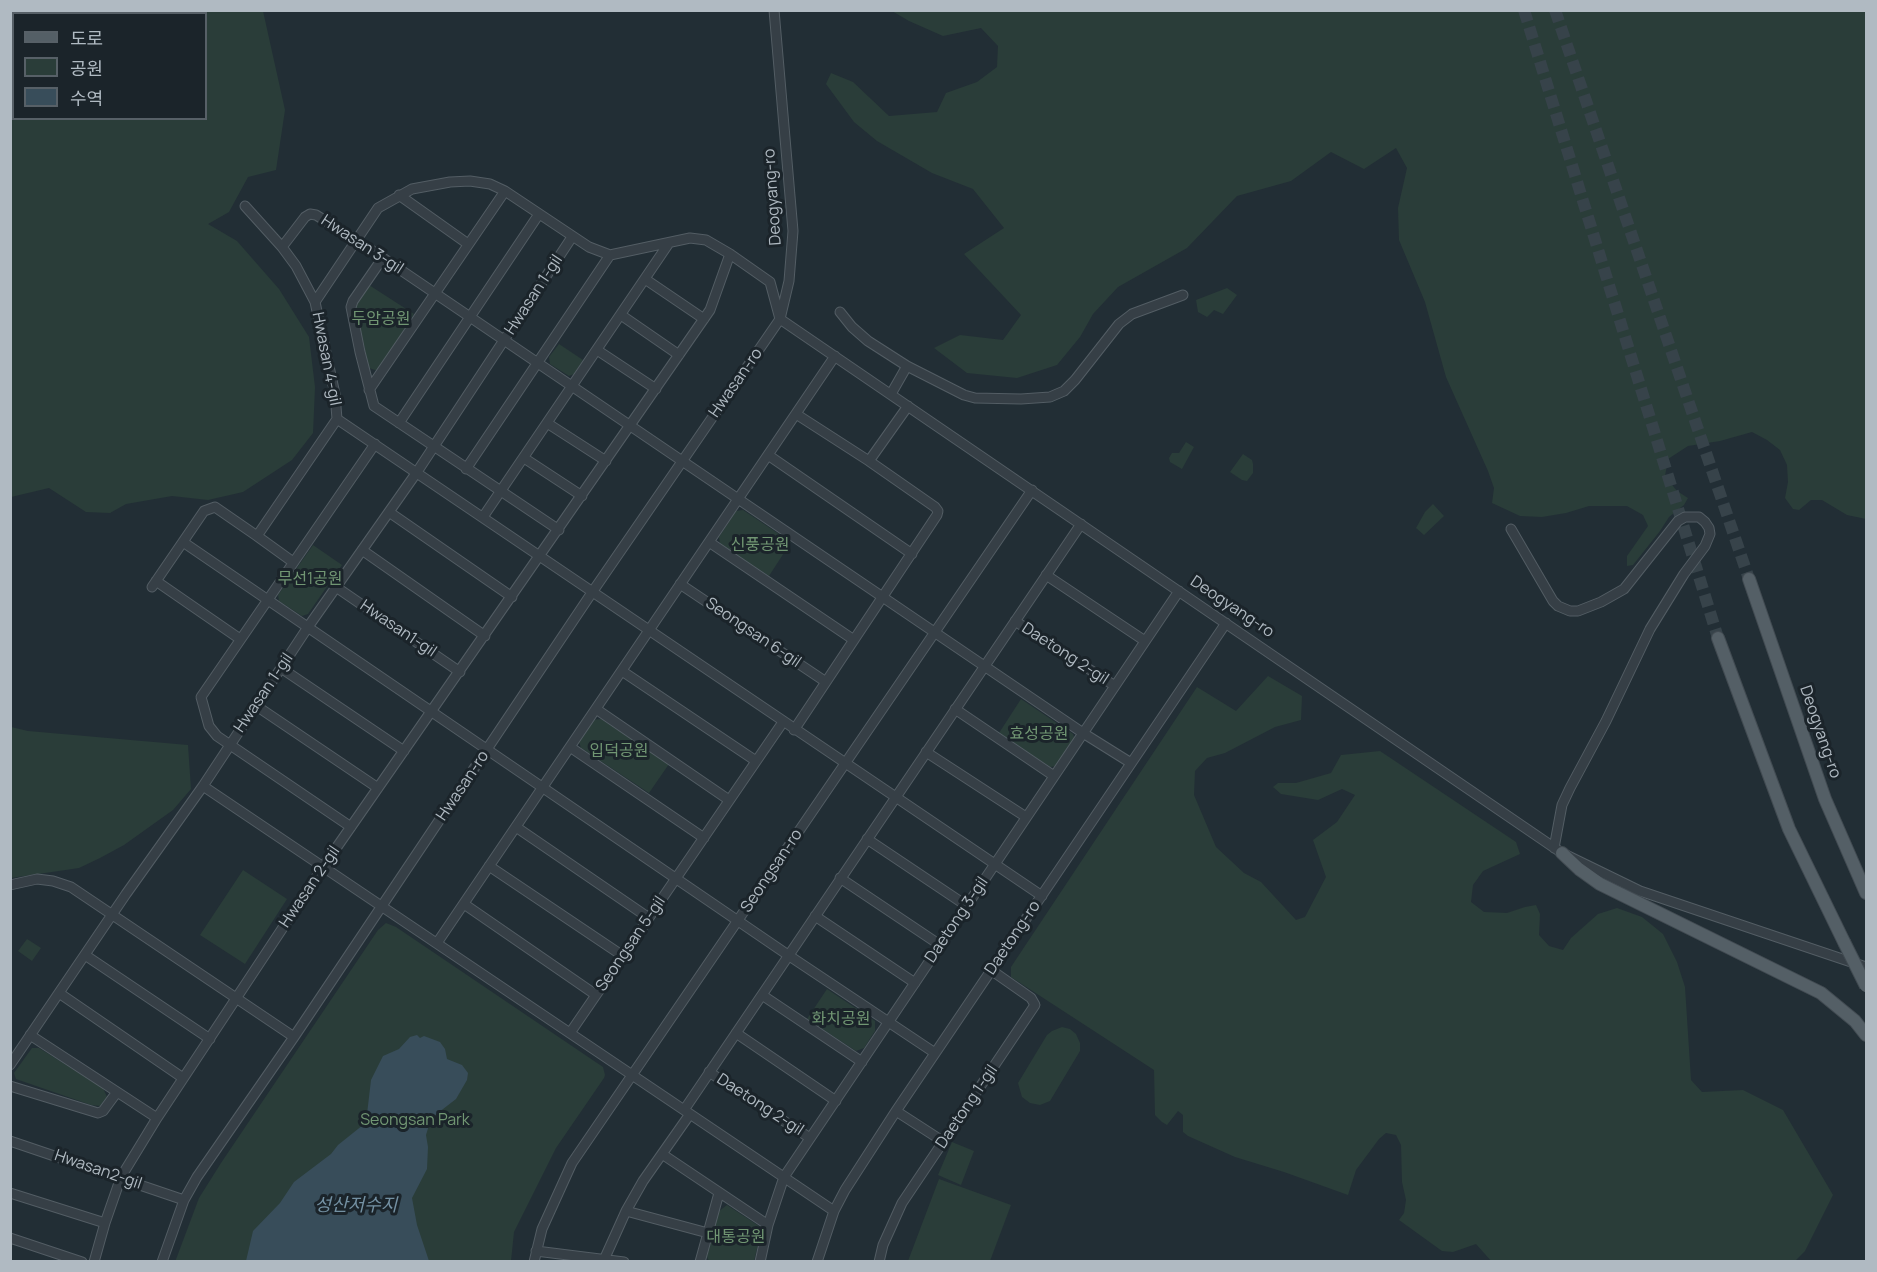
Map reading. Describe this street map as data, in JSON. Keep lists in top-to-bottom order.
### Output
{
  "streets": {
    "main road": ["Deogyang-ro"],
    "street": [
      "Hwasan 3-gil",
      "Hwasan 1-gil",
      "Hwasan 4-gil",
      "Hwasan-ro",
      "Hwasan1-gil",
      "Seongsan 6-gil",
      "Daetong 2-gil",
      "Seongsan-ro",
      "Hwasan 2-gil",
      "Daetong 3-gil",
      "Daetong-ro",
      "Seongsan 5-gil",
      "Daetong 1-gil",
      "Hwasan2-gil"
    ]
  },
  "crossings": [
    ["Deogyang-ro", "Hwasan-ro"],
    ["Deogyang-ro", "Daetong 2-gil"],
    ["Deogyang-ro", "Seongsan-ro"],
    ["Deogyang-ro", "Daetong 3-gil"],
    ["Deogyang-ro", "Daetong-ro"],
    ["Hwasan 3-gil", "Hwasan 1-gil"],
    ["Hwasan 3-gil", "Hwasan 4-gil"],
    ["Hwasan 3-gil", "Hwasan-ro"],
    ["Hwasan 3-gil", "Hwasan 2-gil"],
    ["Hwasan 1-gil", "Hwasan 4-gil"],
    ["Hwasan 1-gil", "Hwasan1-gil"],
    ["Hwasan-ro", "Hwasan2-gil"],
    ["Hwasan1-gil", "Hwasan 2-gil"],
    ["Daetong 2-gil", "Daetong 3-gil"],
    ["Hwasan 2-gil", "Hwasan2-gil"],
    ["Daetong-ro", "Daetong 1-gil"]
  ],
  "water": ["성산저수지"],
  "parks": [
    "두암공원",
    "신풍공원",
    "무선1공원",
    "효성공원",
    "입덕공원",
    "화치공원",
    "Seongsan Park",
    "대통공원"
  ],
  "legend": ["도로", "공원", "수역"]
}
